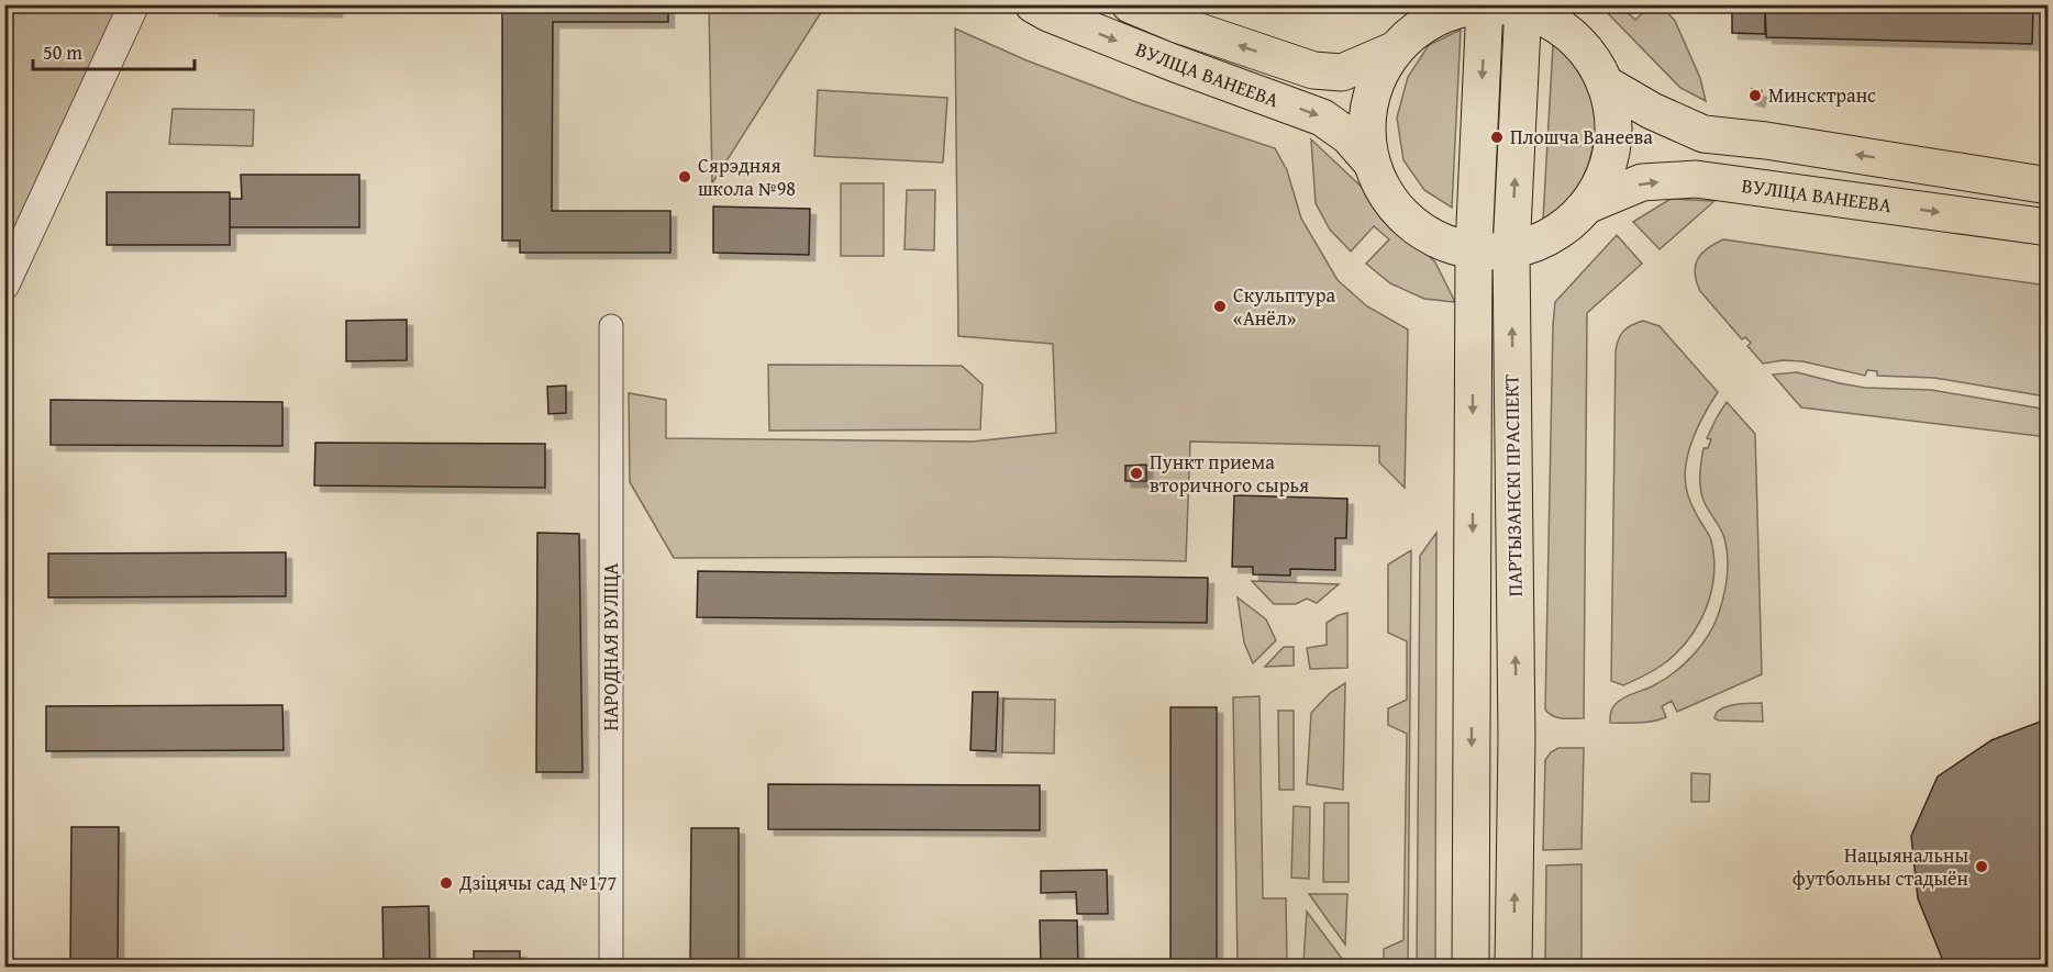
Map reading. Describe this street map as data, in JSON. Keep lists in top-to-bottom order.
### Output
{
  "streets": {
    "main road": ["ВУЛІЦА ВАНЕЕВА", "ПАРТЫЗАНСКІ ПРАСПЕКТ"],
    "street": ["НАРОДНАЯ ВУЛІЦА"]
  },
  "places": [
    "Минсктранс",
    "Плошча Ванеева",
    "Сярэдняя школа №98",
    "Скульптура «Анёл»",
    "Пункт приема вторичного сырья",
    "Нацыянальны футбольны стадыён",
    "Дзіцячы сад №177"
  ],
  "scale_bar": "50 m"
}
